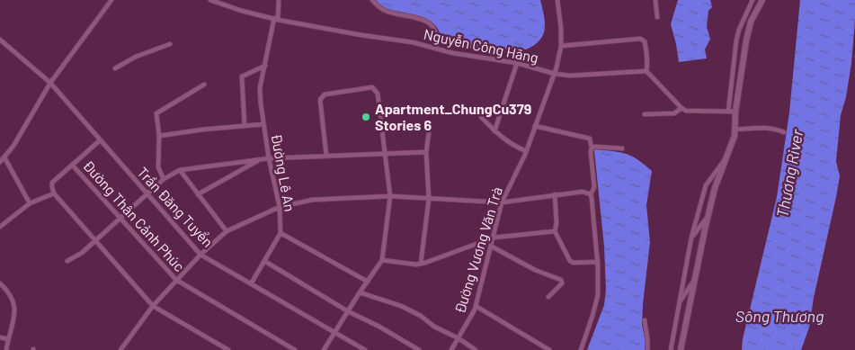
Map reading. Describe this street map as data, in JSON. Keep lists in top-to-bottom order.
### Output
{
  "streets": {
    "street": [
      "Nguyễn Công Hãng",
      "Đường Lê An",
      "Trần Đăng Tuyển",
      "Đường Thân Cảnh Phúc",
      "Đường Vương Văn Trà"
    ]
  },
  "crossings": [
    ["Nguyễn Công Hãng", "Đường Lê An"],
    ["Nguyễn Công Hãng", "Đường Vương Văn Trà"]
  ],
  "water": ["Thương River", "Sông Thương"],
  "places": ["Apartment_ChungCu379 Stories 6"]
}
